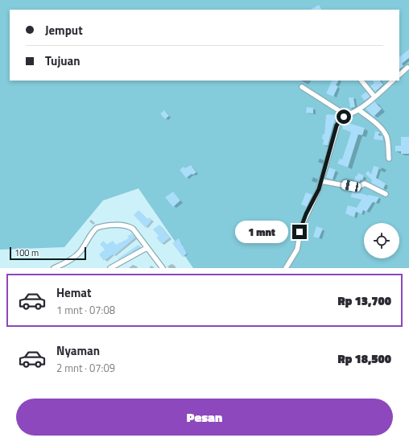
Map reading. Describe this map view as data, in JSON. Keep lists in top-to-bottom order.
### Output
{
  "scale_bar": "100 m",
  "page": {
    "banner": ["Jemput", "Tujuan"],
    "bubble": "1 mnt",
    "scale": "100 m",
    "list": [
      {
        "name": "Hemat",
        "note": "1 mnt · 07:08",
        "value": "Rp 13,700"
      },
      {
        "name": "Nyaman",
        "note": "2 mnt · 07:09",
        "value": "Rp 18,500"
      }
    ],
    "buttons": "Pesan"
  }
}
